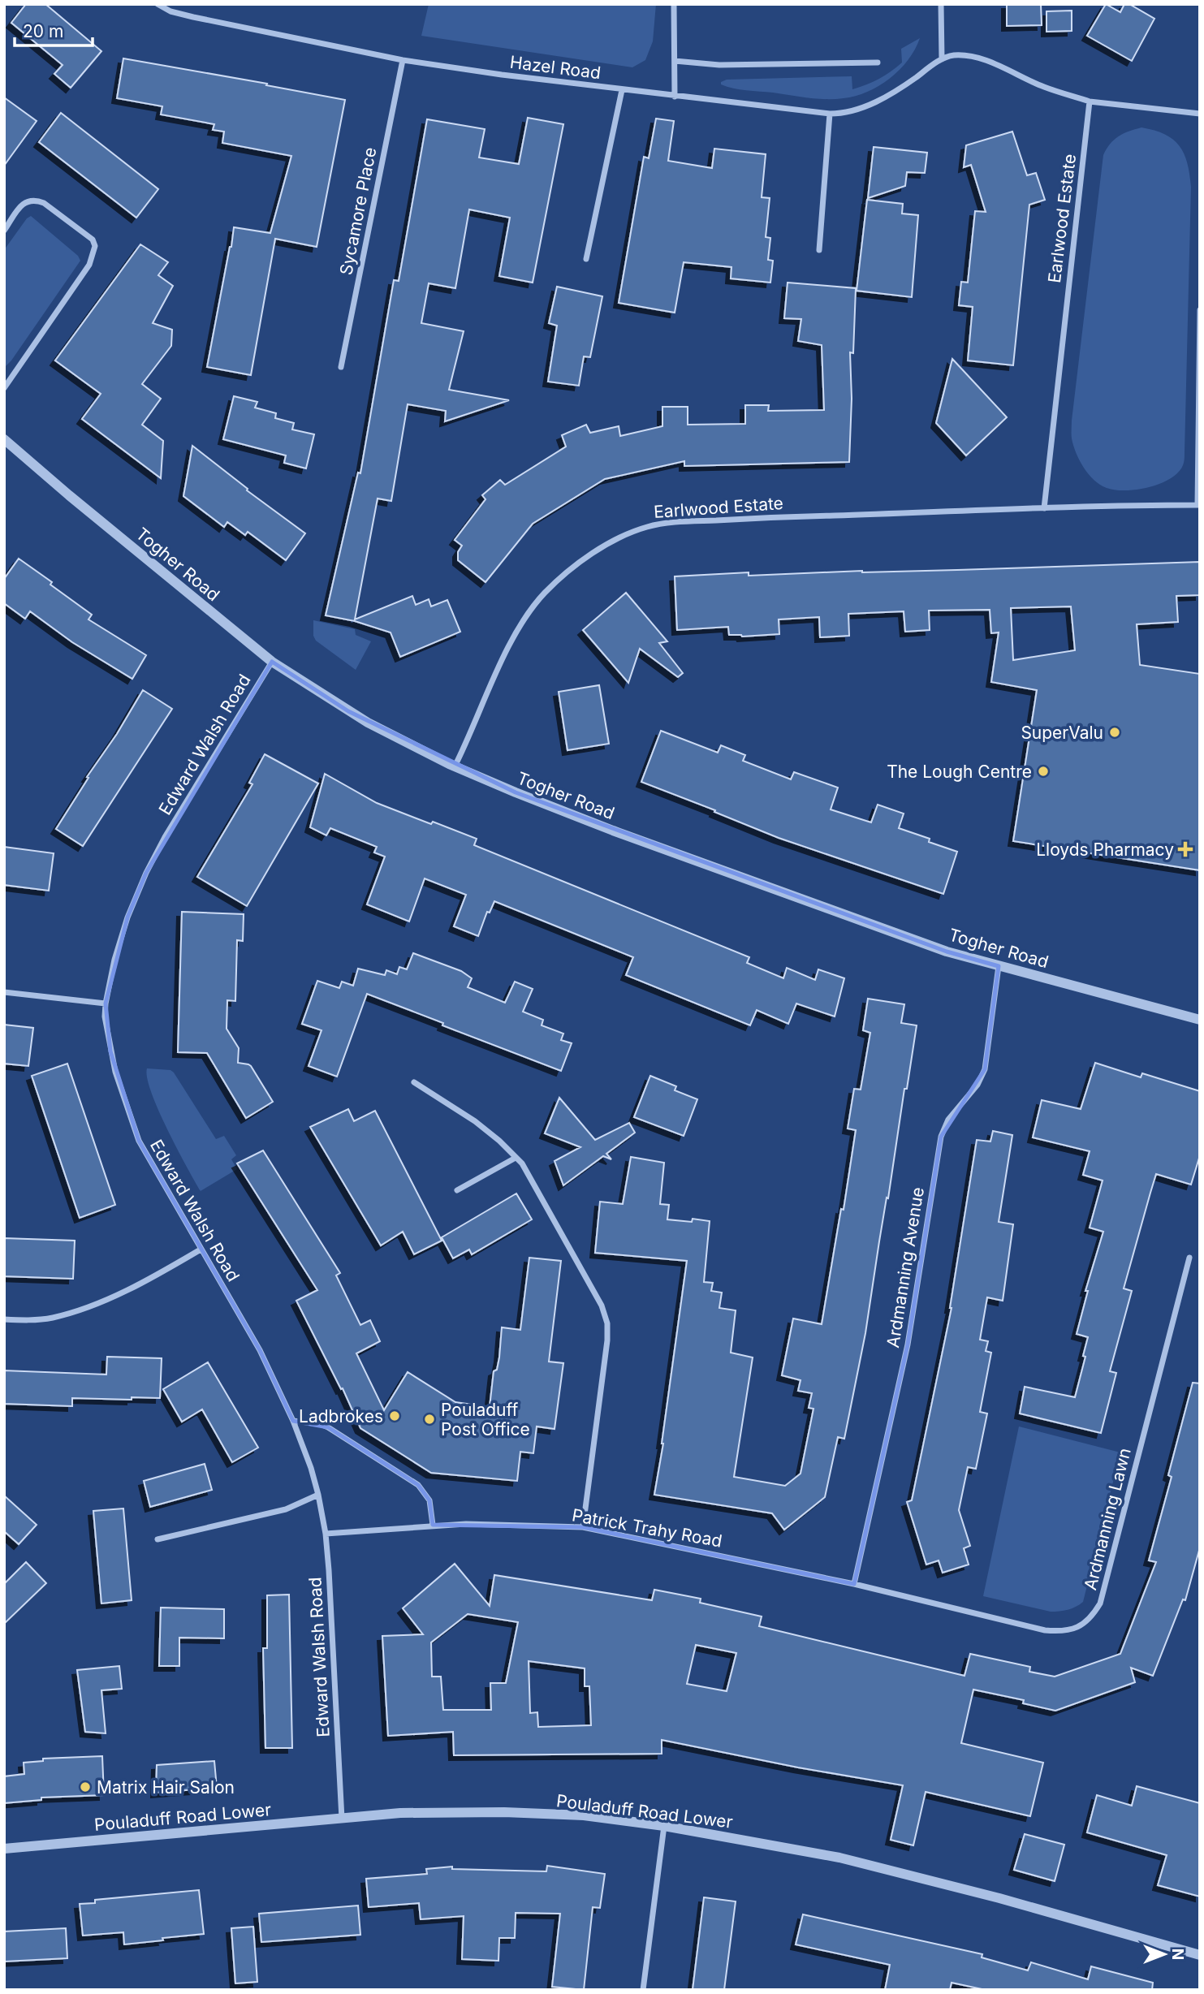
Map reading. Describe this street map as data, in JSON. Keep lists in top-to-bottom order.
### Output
{
  "streets": {
    "street": [
      "Hazel Road",
      "Sycamore Place",
      "Earlwood Estate",
      "Togher Road",
      "Edward Walsh Road",
      "Ardmanning Avenue",
      "Ardmanning Lawn",
      "Patrick Trahy Road",
      "Pouladuff Road Lower"
    ]
  },
  "crossings": [
    ["Hazel Road", "Sycamore Place"],
    ["Earlwood Estate", "Togher Road"],
    ["Togher Road", "Edward Walsh Road"],
    ["Togher Road", "Ardmanning Avenue"],
    ["Edward Walsh Road", "Patrick Trahy Road"],
    ["Edward Walsh Road", "Pouladuff Road Lower"],
    ["Ardmanning Avenue", "Patrick Trahy Road"],
    ["Ardmanning Lawn", "Patrick Trahy Road"]
  ],
  "places": {
    "other": [
      "SuperValu",
      "The Lough Centre",
      "Ladbrokes",
      "Pouladuff Post Office",
      "Matrix Hair Salon"
    ],
    "health": ["Lloyds Pharmacy"]
  },
  "scale_bar": "20 m",
  "north": "right"
}
